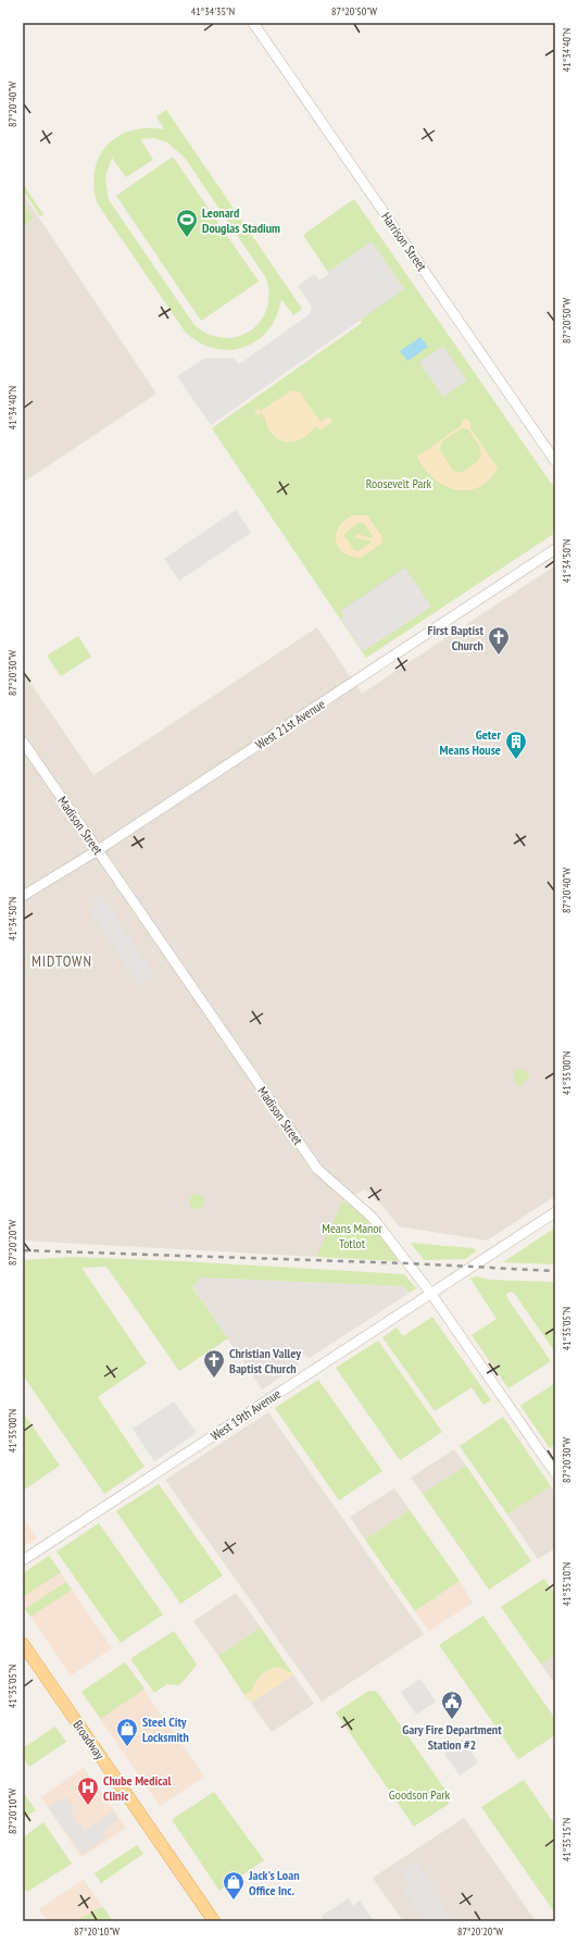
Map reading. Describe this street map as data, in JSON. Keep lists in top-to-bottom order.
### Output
{
  "streets": {
    "main road": ["Broadway"],
    "street": [
      "Harrison Street",
      "West 21st Avenue",
      "Madison Street",
      "West 19th Avenue"
    ]
  },
  "crossings": [
    ["West 21st Avenue", "Madison Street"],
    ["Madison Street", "West 19th Avenue"]
  ],
  "districts": ["MIDTOWN"],
  "parks": ["Roosevelt Park", "Means Manor Totlot", "Goodson Park"],
  "places": {
    "sports": ["Leonard Douglas Stadium"],
    "church": ["First Baptist Church", "Christian Valley Baptist Church"],
    "building": ["Geter Means House"],
    "public building": ["Gary Fire Department Station #2"],
    "shop": ["Steel City Locksmith", "Jack's Loan Office Inc."],
    "hospital": ["Chube Medical Clinic"]
  },
  "coordinates": [
    "41°34'35\"N",
    "87°20'50\"W",
    "41°34'40\"N",
    "87°20'40\"W",
    "41°34'50\"N",
    "87°20'30\"W",
    "41°35'00\"N",
    "87°20'20\"W",
    "41°35'05\"N",
    "41°35'10\"N",
    "87°20'10\"W",
    "41°35'15\"N"
  ]
}
